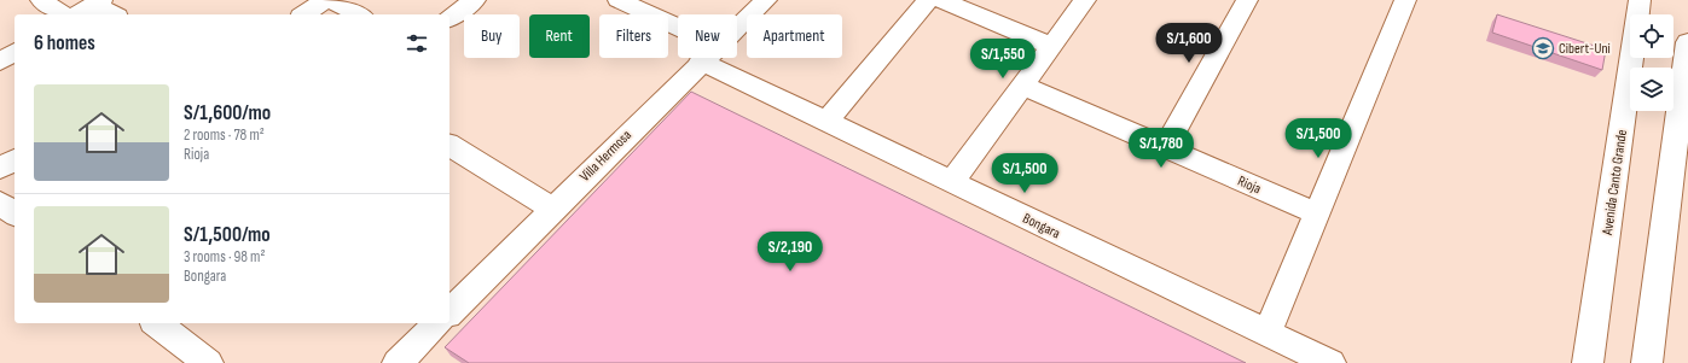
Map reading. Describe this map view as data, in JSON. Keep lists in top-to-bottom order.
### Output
{
  "streets": {
    "street": [
      "Villa Hermosa",
      "Avenida Canto Grande",
      "Rioja",
      "Bongara"
    ]
  },
  "places": {
    "school or university": ["Cibert-Uni"]
  },
  "page": {
    "chip": [
      "Buy",
      "Rent",
      "Filters",
      "New",
      "Apartment"
    ],
    "heading": "6 homes",
    "price": [
      "S/1,600",
      "S/1,550",
      "S/1,500",
      "S/1,780",
      "S/1,500",
      "S/2,190"
    ],
    "list": [
      {
        "name": "S/1,600/mo",
        "note": "2 rooms · 78 m² · Rioja"
      },
      {
        "name": "S/1,500/mo",
        "note": "3 rooms · 98 m² · Bongara"
      }
    ]
  }
}
